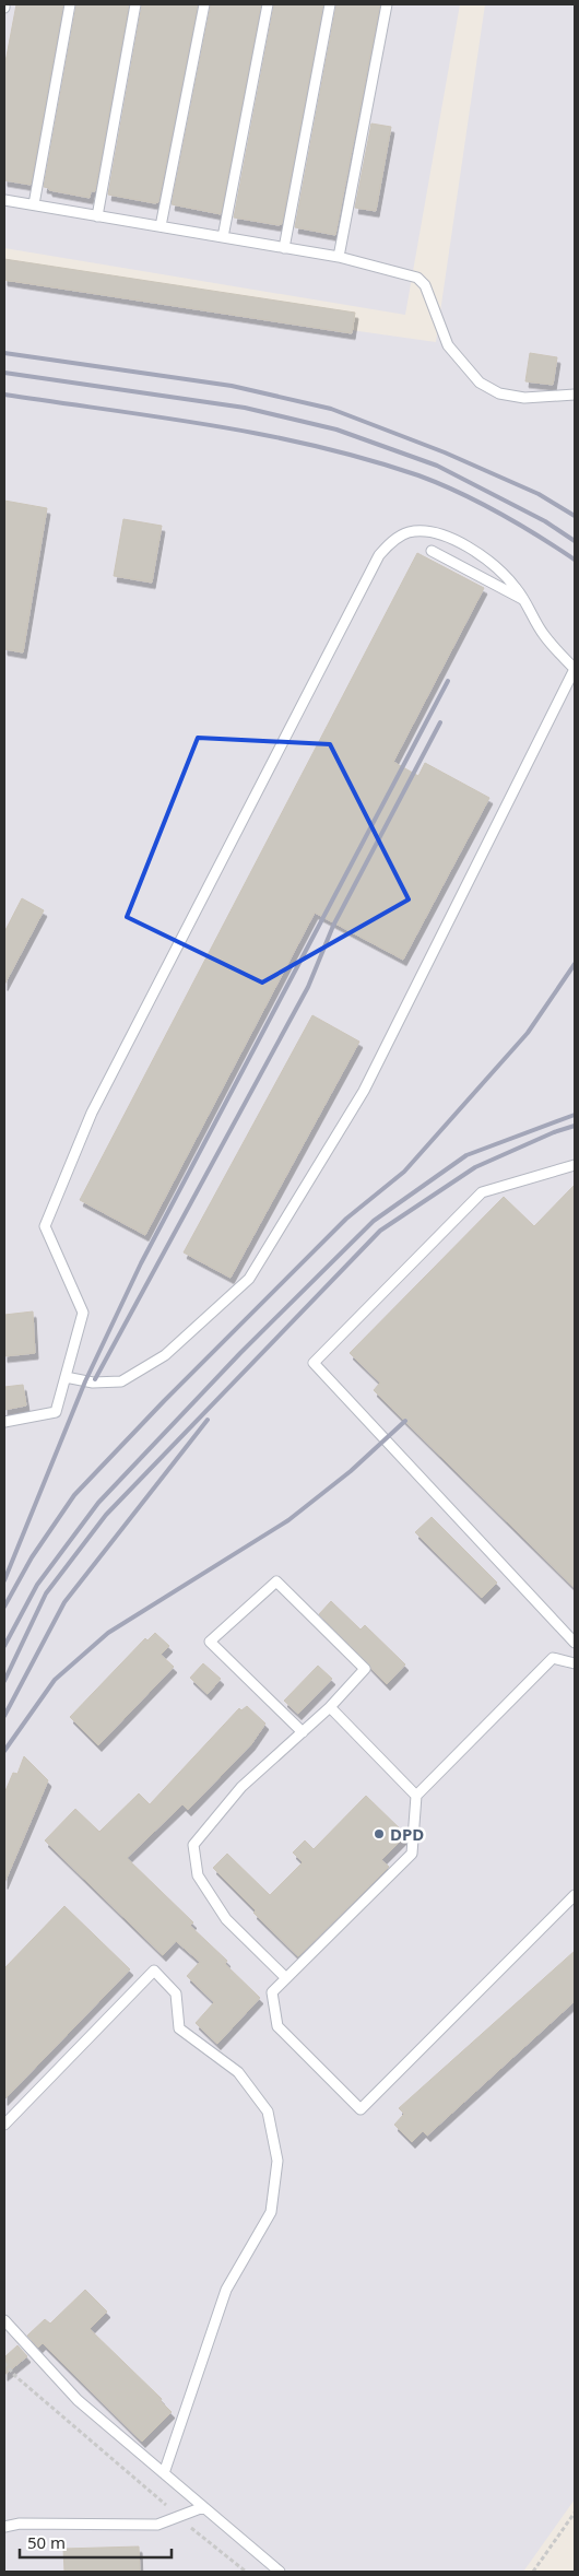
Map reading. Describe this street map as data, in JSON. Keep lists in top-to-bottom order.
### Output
{
  "places": ["DPD"],
  "scale_bar": "50 m"
}
